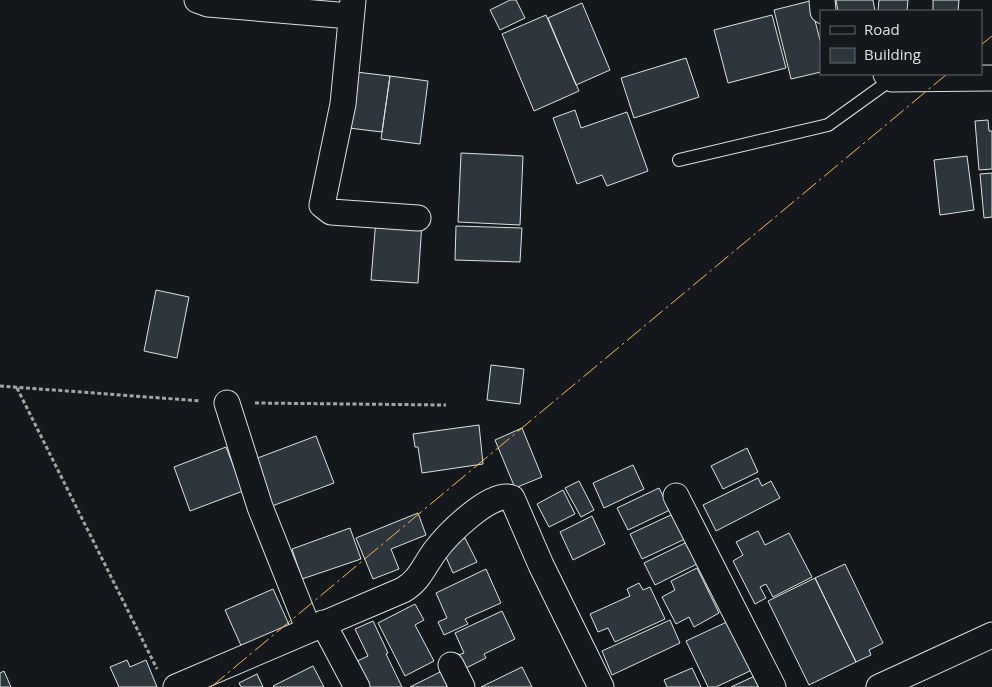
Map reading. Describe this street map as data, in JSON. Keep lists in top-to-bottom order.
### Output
{
  "legend": ["Road", "Building"]
}
